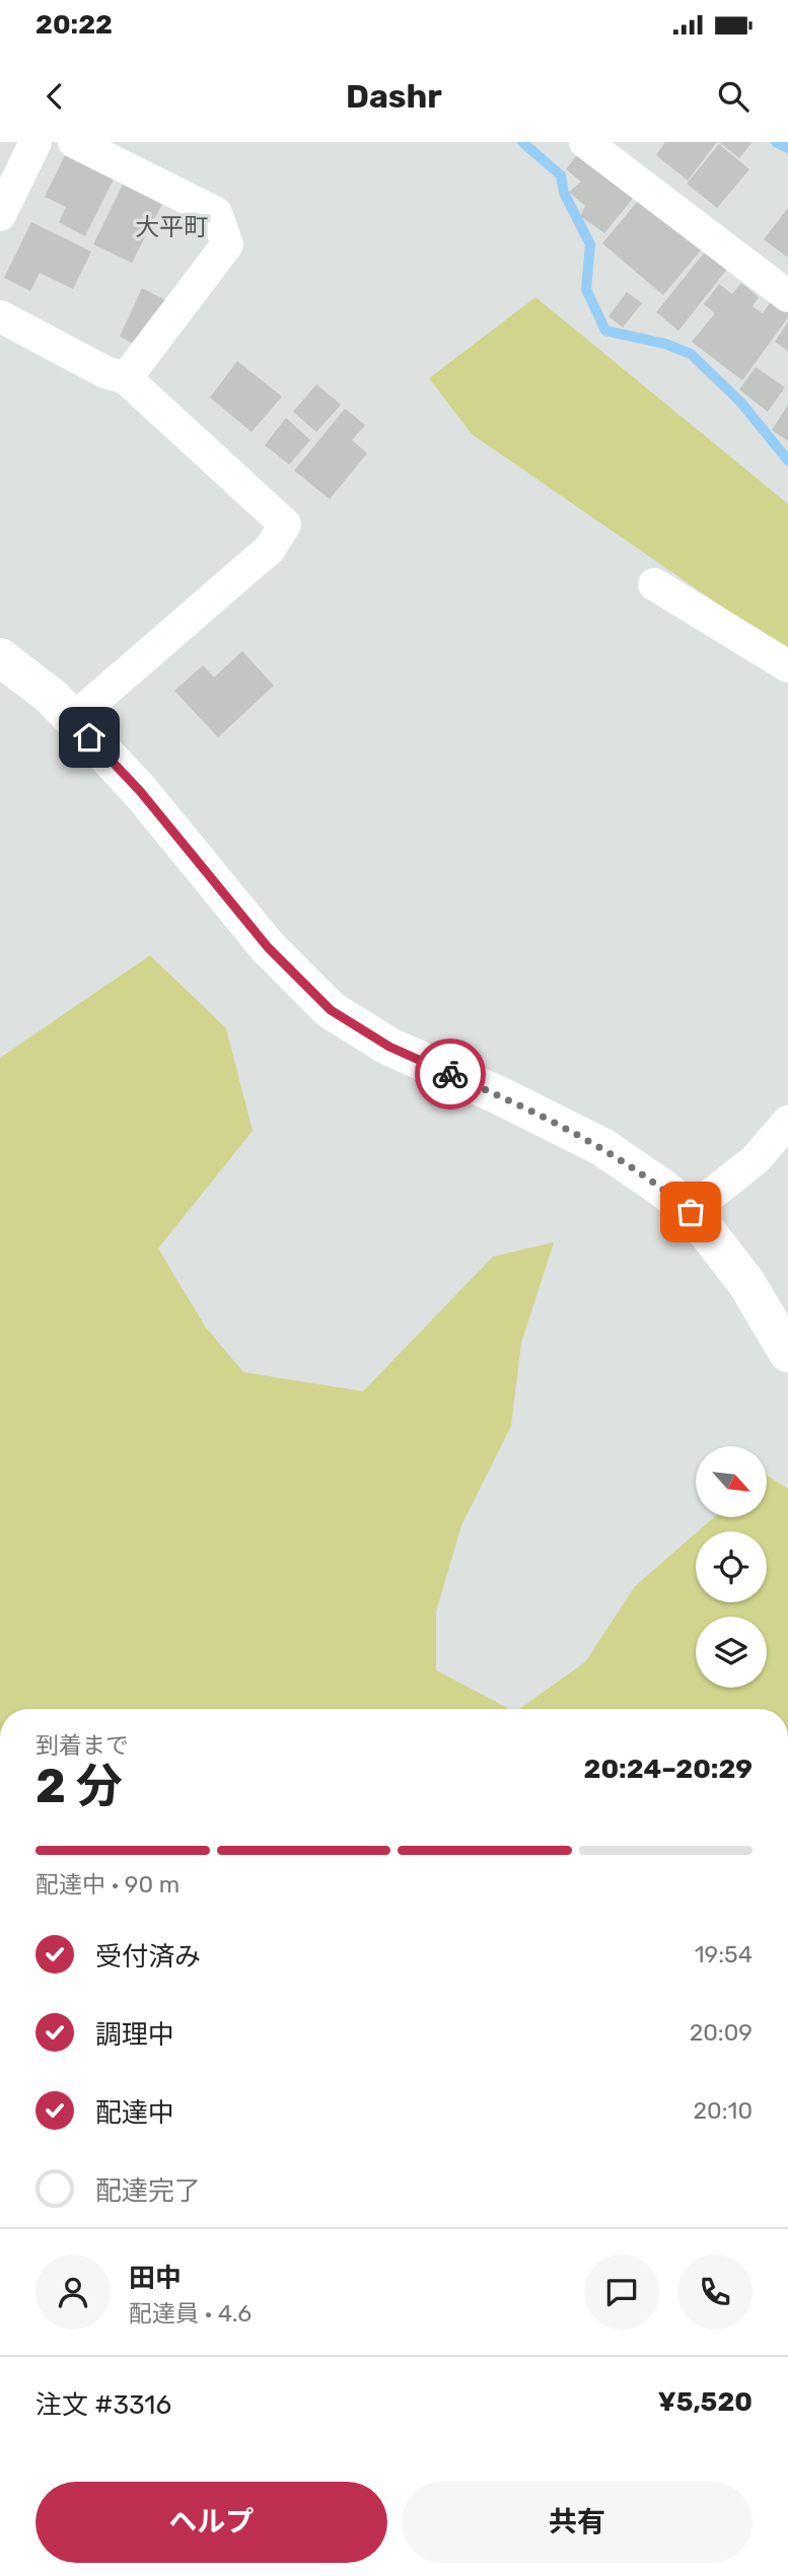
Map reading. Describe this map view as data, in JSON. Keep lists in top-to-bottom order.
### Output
{
  "districts": ["大平町"],
  "north": "bottom right",
  "page": {
    "status": "20:22",
    "header": "Dashr",
    "heading": ["2 分", "到着まで", "20:24–20:29"],
    "panel": [
      "田中",
      "配達員 · 4.6",
      "注文 #3316",
      "¥5,520"
    ],
    "bar": "配達中 · 90 m",
    "list": [
      ["受付済み", "19:54"],
      ["調理中", "20:09"],
      ["配達中", "20:10"],
      "配達完了"
    ],
    "buttons": ["ヘルプ", "共有"]
  }
}
